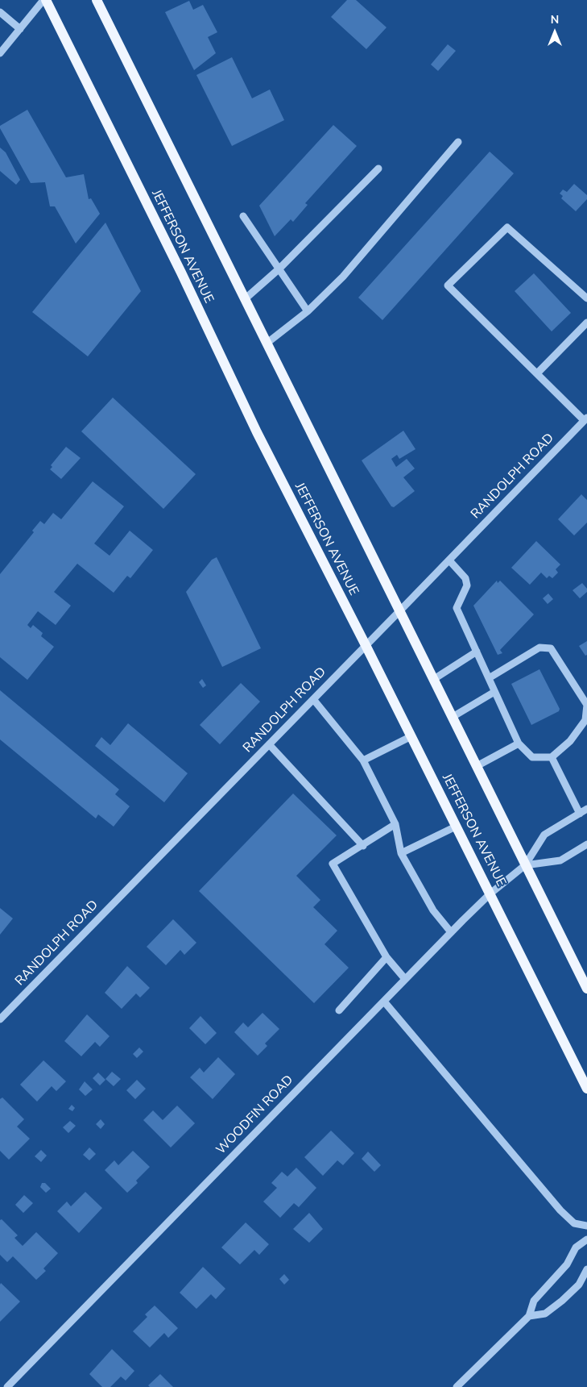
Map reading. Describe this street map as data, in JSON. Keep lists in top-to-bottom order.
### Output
{
  "streets": {
    "main road": ["JEFFERSON AVENUE"],
    "street": ["RANDOLPH ROAD", "WOODFIN ROAD"]
  },
  "crossings": [
    ["JEFFERSON AVENUE", "RANDOLPH ROAD"],
    ["JEFFERSON AVENUE", "WOODFIN ROAD"]
  ],
  "north": "top"
}
